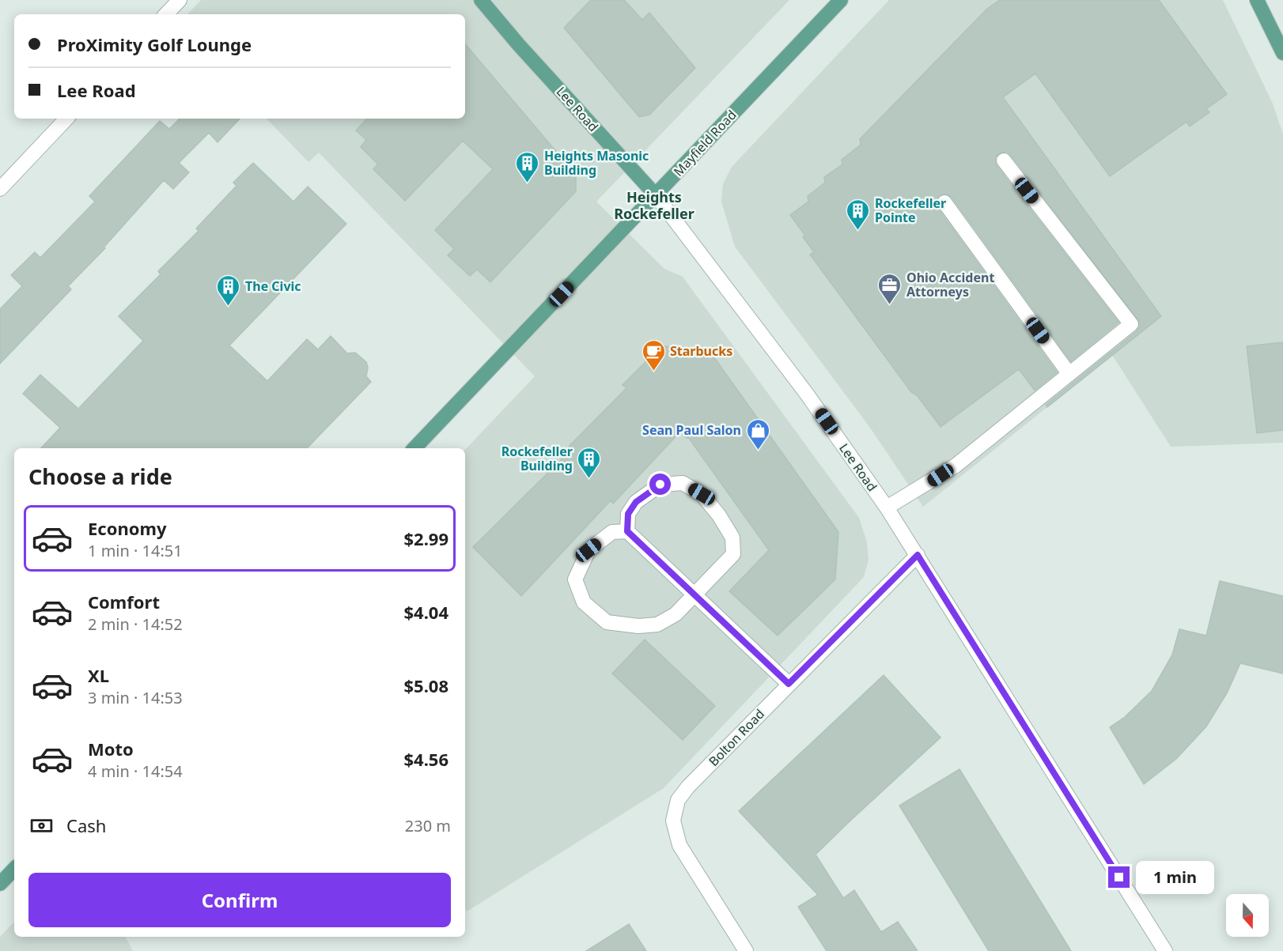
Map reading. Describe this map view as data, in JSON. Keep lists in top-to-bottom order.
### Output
{
  "streets": {
    "main road": ["Lee Road", "Mayfield Road"],
    "street": ["Bolton Road"]
  },
  "crossings": [
    ["Lee Road", "Mayfield Road"],
    ["Lee Road", "Bolton Road"]
  ],
  "districts": ["Heights Rockefeller"],
  "places": {
    "building": [
      "Heights Masonic Building",
      "Rockefeller Pointe",
      "The Civic",
      "Rockefeller Building"
    ],
    "office": ["Ohio Accident Attorneys"],
    "cafe": ["Starbucks"],
    "shop": ["Sean Paul Salon"]
  },
  "north": "bottom",
  "page": {
    "banner": ["ProXimity Golf Lounge", "Lee Road"],
    "heading": "Choose a ride",
    "list": [
      {
        "name": "Economy",
        "note": "1 min · 14:51",
        "value": "$2.99"
      },
      {
        "name": "Comfort",
        "note": "2 min · 14:52",
        "value": "$4.04"
      },
      {
        "name": "XL",
        "note": "3 min · 14:53",
        "value": "$5.08"
      },
      {
        "name": "Moto",
        "note": "4 min · 14:54",
        "value": "$4.56"
      }
    ],
    "pay": ["Cash", "230 m"],
    "bubble": "1 min",
    "buttons": "Confirm"
  }
}
